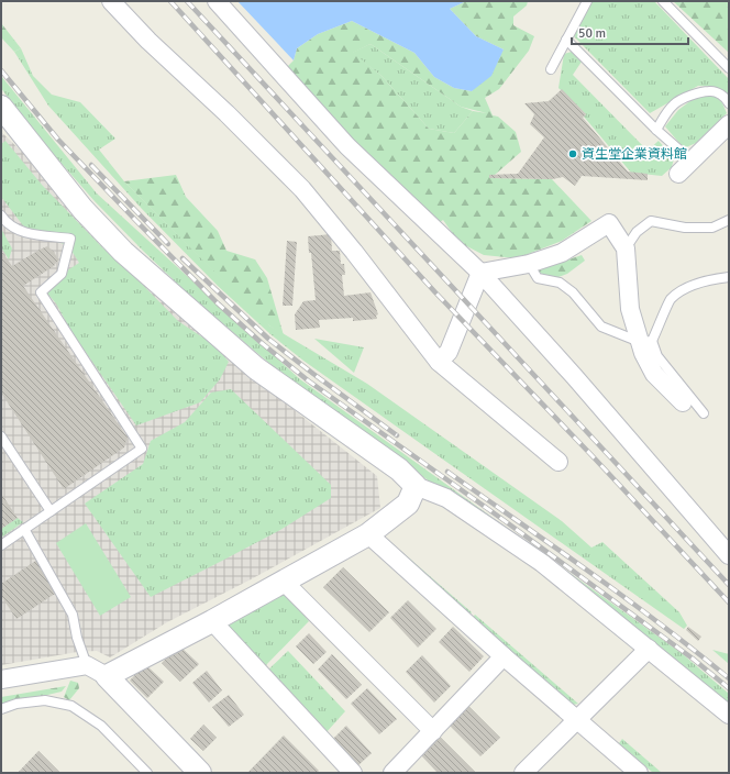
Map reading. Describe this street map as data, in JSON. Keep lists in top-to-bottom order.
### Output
{
  "places": ["資生堂企業資料館"],
  "scale_bar": "50 m"
}
